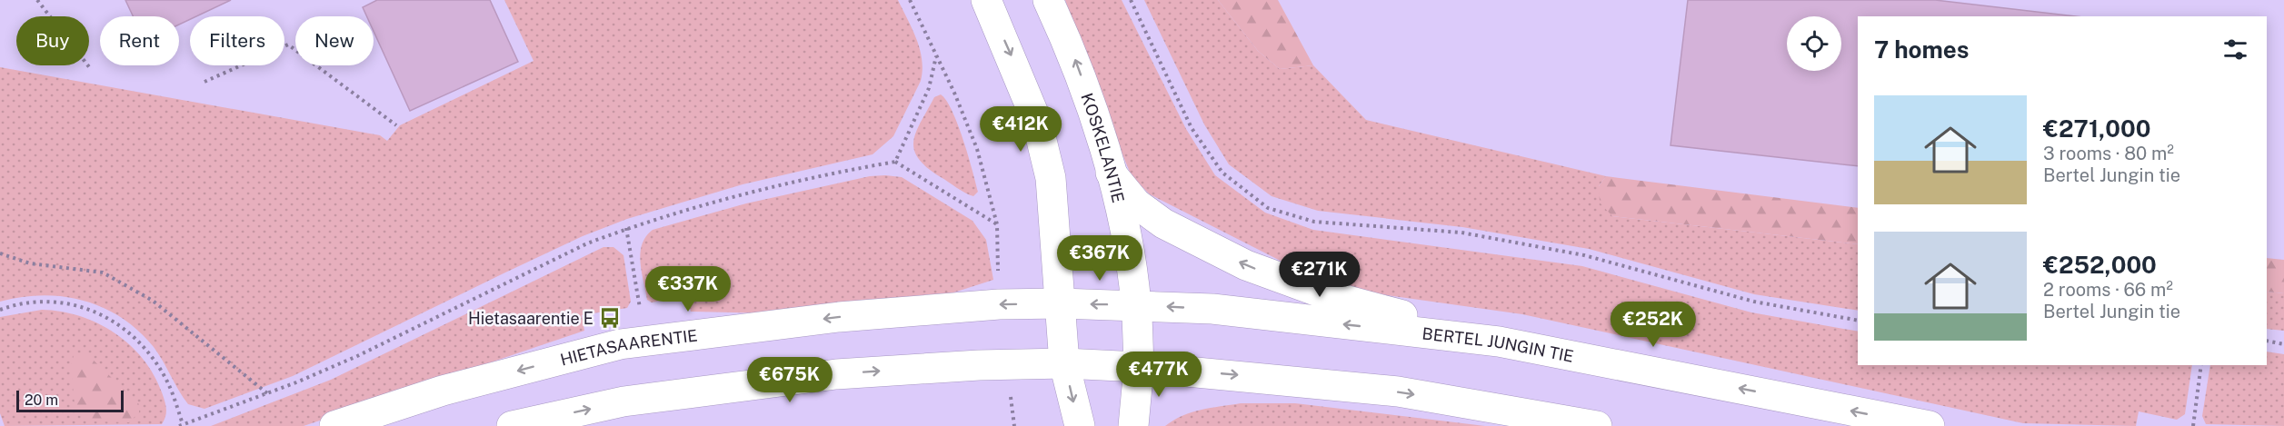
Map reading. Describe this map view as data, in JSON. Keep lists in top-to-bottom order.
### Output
{
  "streets": {
    "main road": ["KOSKELANTIE", "BERTEL JUNGIN TIE", "HIETASAARENTIE"]
  },
  "crossings": [
    ["KOSKELANTIE", "BERTEL JUNGIN TIE"],
    ["BERTEL JUNGIN TIE", "HIETASAARENTIE"]
  ],
  "places": {
    "bus stop": ["Hietasaarentie E"]
  },
  "scale_bar": "20 m",
  "page": {
    "chip": [
      "Buy",
      "Rent",
      "Filters",
      "New"
    ],
    "heading": "7 homes",
    "list": [
      {
        "name": "€271,000",
        "note": "3 rooms · 80 m² · Bertel Jungin tie"
      },
      {
        "name": "€252,000",
        "note": "2 rooms · 66 m² · Bertel Jungin tie"
      }
    ],
    "price": [
      "€412K",
      "€367K",
      "€271K",
      "€337K",
      "€252K",
      "€477K",
      "€675K"
    ],
    "scale": "20 m"
  }
}
